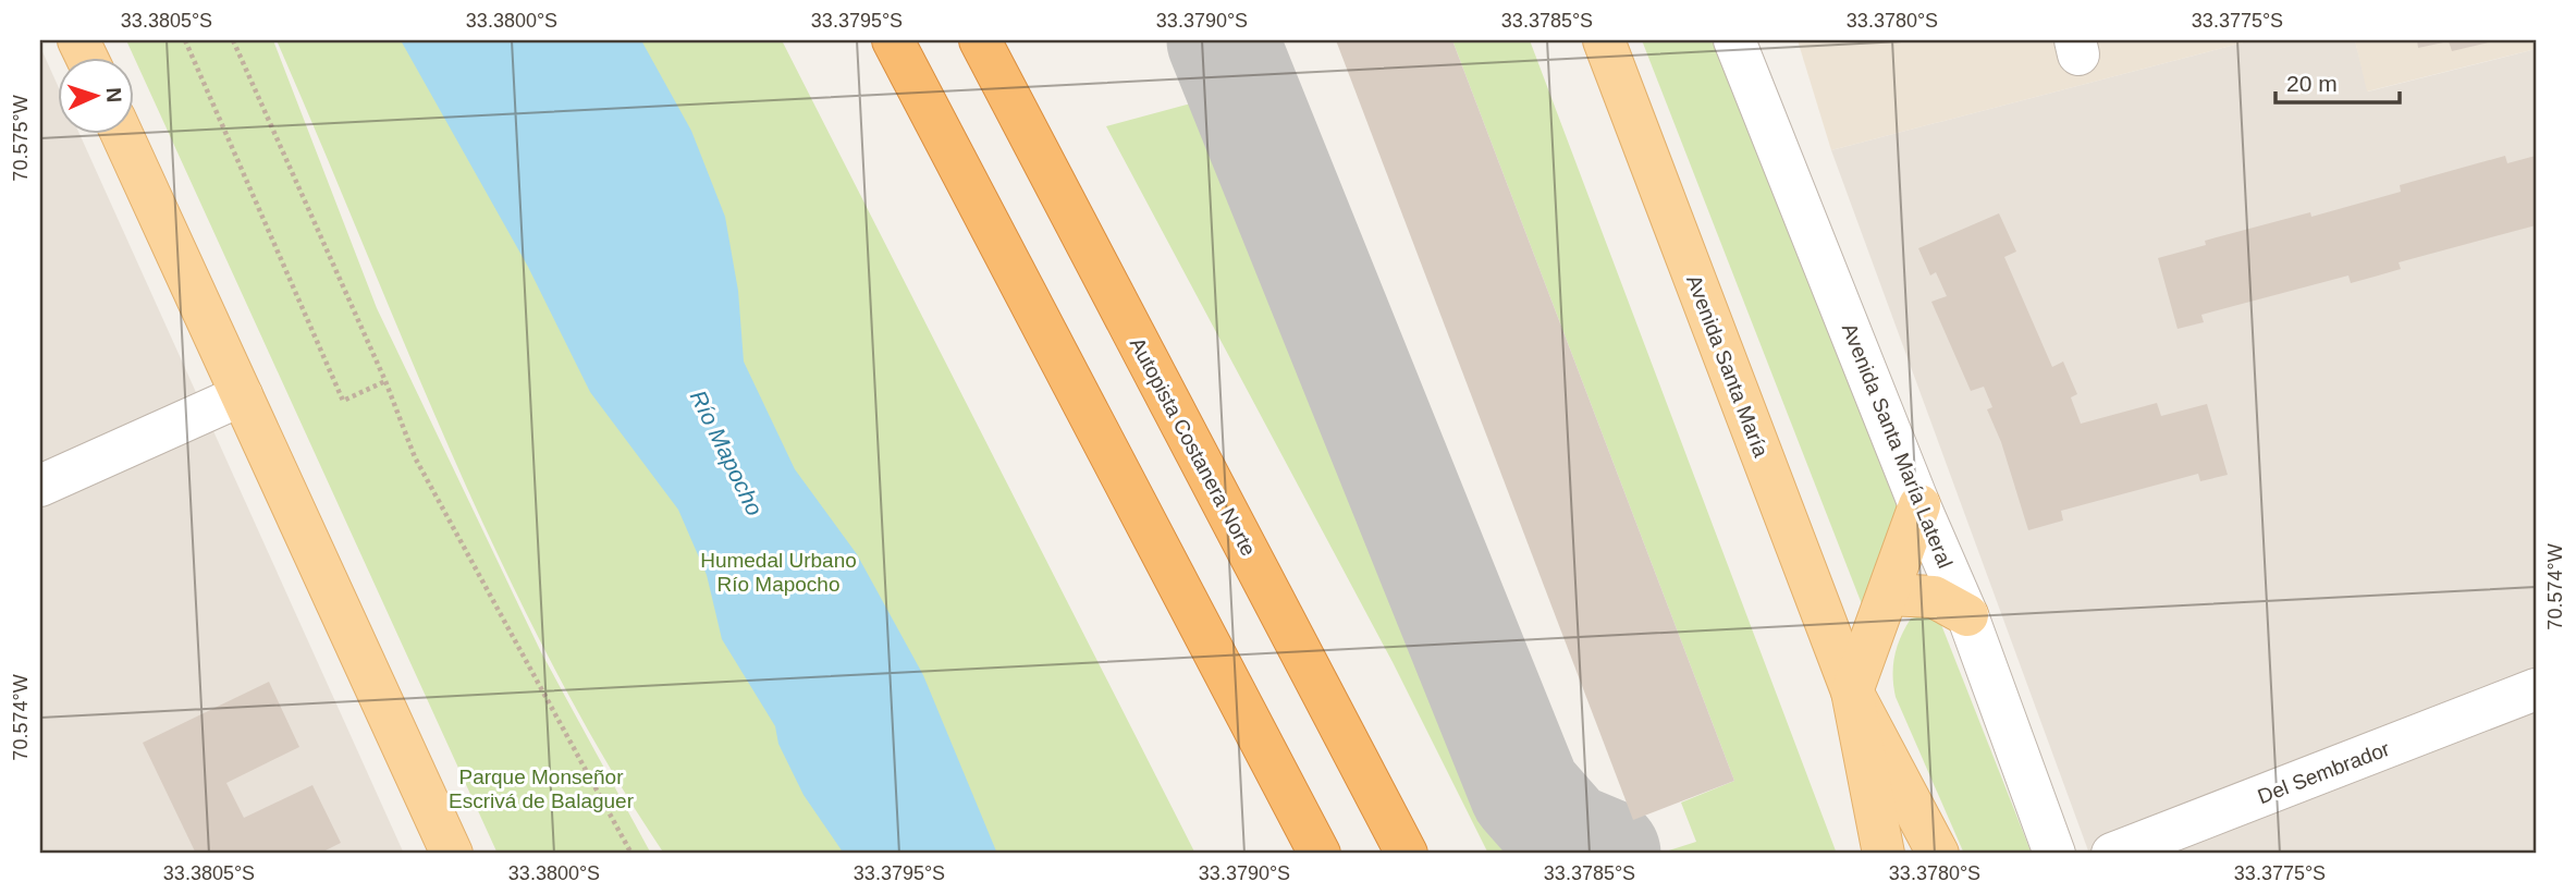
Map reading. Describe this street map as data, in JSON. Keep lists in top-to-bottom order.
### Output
{
  "streets": {
    "highway": ["Autopista Costanera Norte"],
    "main road": ["Avenida Santa María"],
    "street": ["Avenida Santa María Lateral", "Del Sembrador"]
  },
  "water": ["Río Mapocho"],
  "parks": ["Humedal Urbano Río Mapocho", "Parque Monseñor Escrivá de Balaguer"],
  "scale_bar": "20 m",
  "north": "right",
  "coordinates": [
    "33.3805°S",
    "33.3800°S",
    "33.3795°S",
    "33.3790°S",
    "33.3785°S",
    "33.3780°S",
    "33.3775°S",
    "70.575°W",
    "70.574°W"
  ]
}
